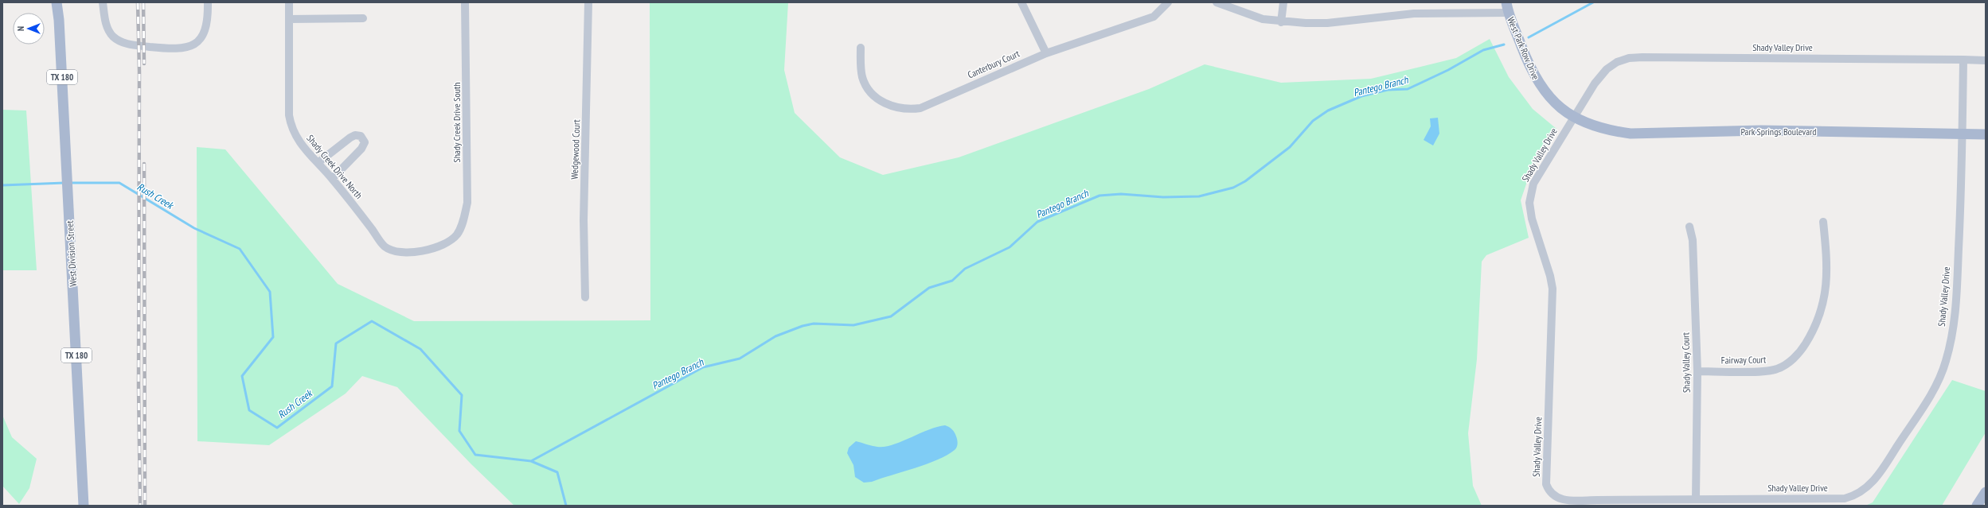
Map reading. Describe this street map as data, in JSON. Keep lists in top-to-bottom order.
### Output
{
  "streets": {
    "main road": [
      "West Park Row Drive",
      "TX 180",
      "Park Springs Boulevard",
      "West Division Street"
    ],
    "street": [
      "Shady Valley Drive",
      "Canterbury Court",
      "Shady Creek Drive South",
      "Wedgewood Court",
      "Shady Creek Drive North",
      "Fairway Court",
      "Shady Valley Court"
    ]
  },
  "crossings": [
    ["Shady Valley Drive", "West Park Row Drive"],
    ["Shady Valley Drive", "Park Springs Boulevard"],
    ["Shady Valley Drive", "Shady Valley Court"],
    ["West Park Row Drive", "Park Springs Boulevard"],
    ["Shady Creek Drive South", "Shady Creek Drive North"],
    ["Fairway Court", "Shady Valley Court"]
  ],
  "water": ["Pantego Branch", "Rush Creek"],
  "north": "left"
}
